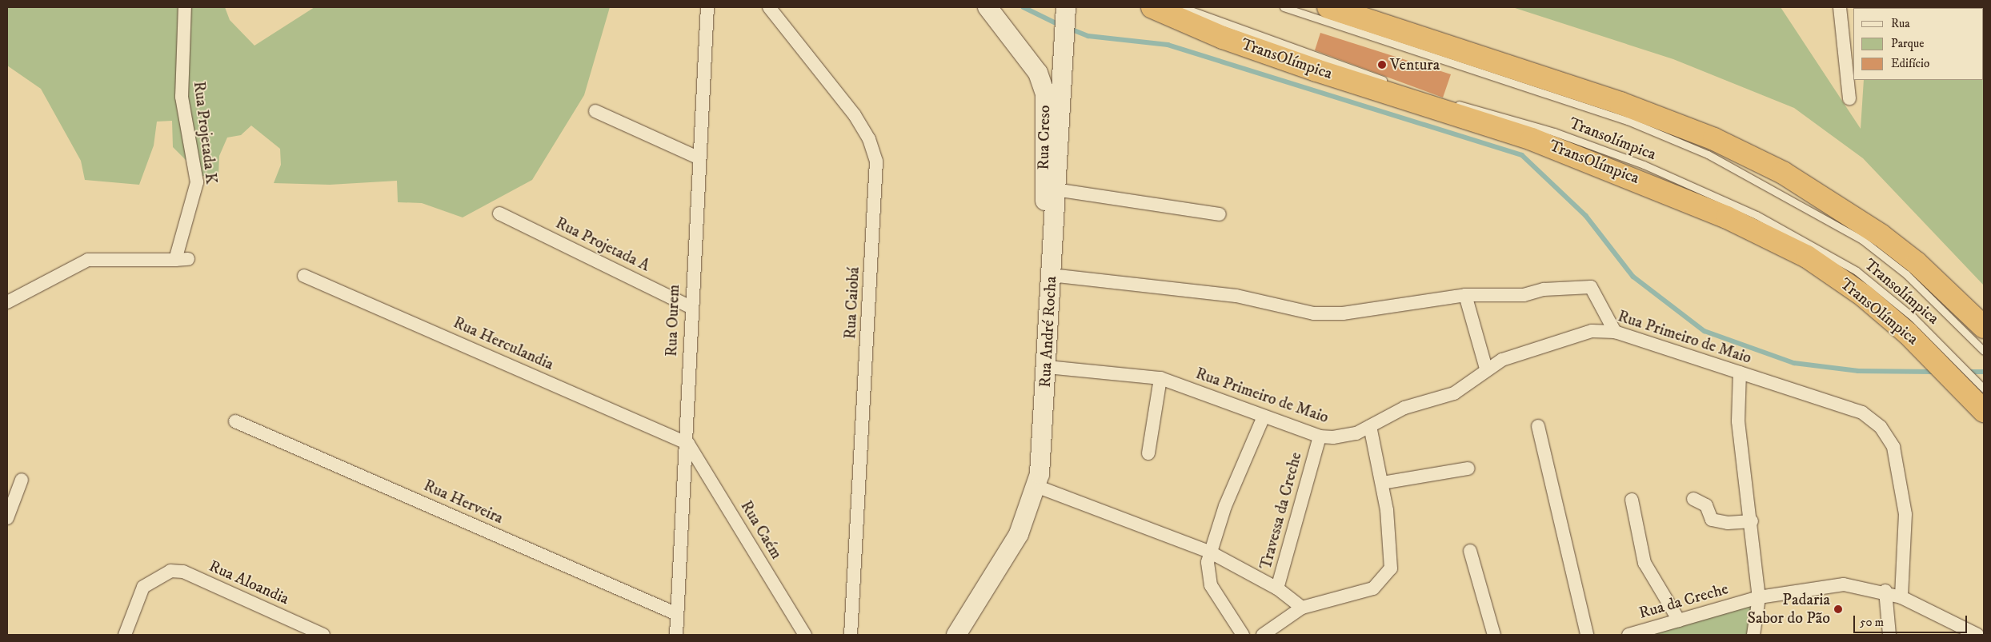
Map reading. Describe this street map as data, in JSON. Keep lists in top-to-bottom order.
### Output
{
  "streets": {
    "highway": ["TransOlímpica"],
    "main road": ["Rua Creso", "Rua André Rocha"],
    "street": [
      "Rua Projetada K",
      "Rua Projetada A",
      "Rua Caiobá",
      "Rua Ourem",
      "Rua Primeiro de Maio",
      "Rua Herculandia",
      "Rua Herveira",
      "Travessa da Creche",
      "Rua Caém",
      "Rua Aloandia",
      "Rua da Creche"
    ],
    "lane": ["Transolímpica"]
  },
  "crossings": [
    ["Rua Creso", "Rua André Rocha"],
    ["Rua Projetada A", "Rua Ourem"],
    ["Rua Ourem", "Rua Herculandia"],
    ["Rua Ourem", "Rua Herveira"],
    ["Rua Ourem", "Rua Caém"],
    ["Rua André Rocha", "Rua Primeiro de Maio"],
    ["Rua Primeiro de Maio", "Travessa da Creche"],
    ["Rua Primeiro de Maio", "Rua da Creche"],
    ["Rua Herculandia", "Rua Caém"]
  ],
  "places": ["Ventura", "Padaria Sabor do Pão"],
  "legend": ["Rua", "Parque", "Edifício"],
  "scale_bar": "50 m"
}
